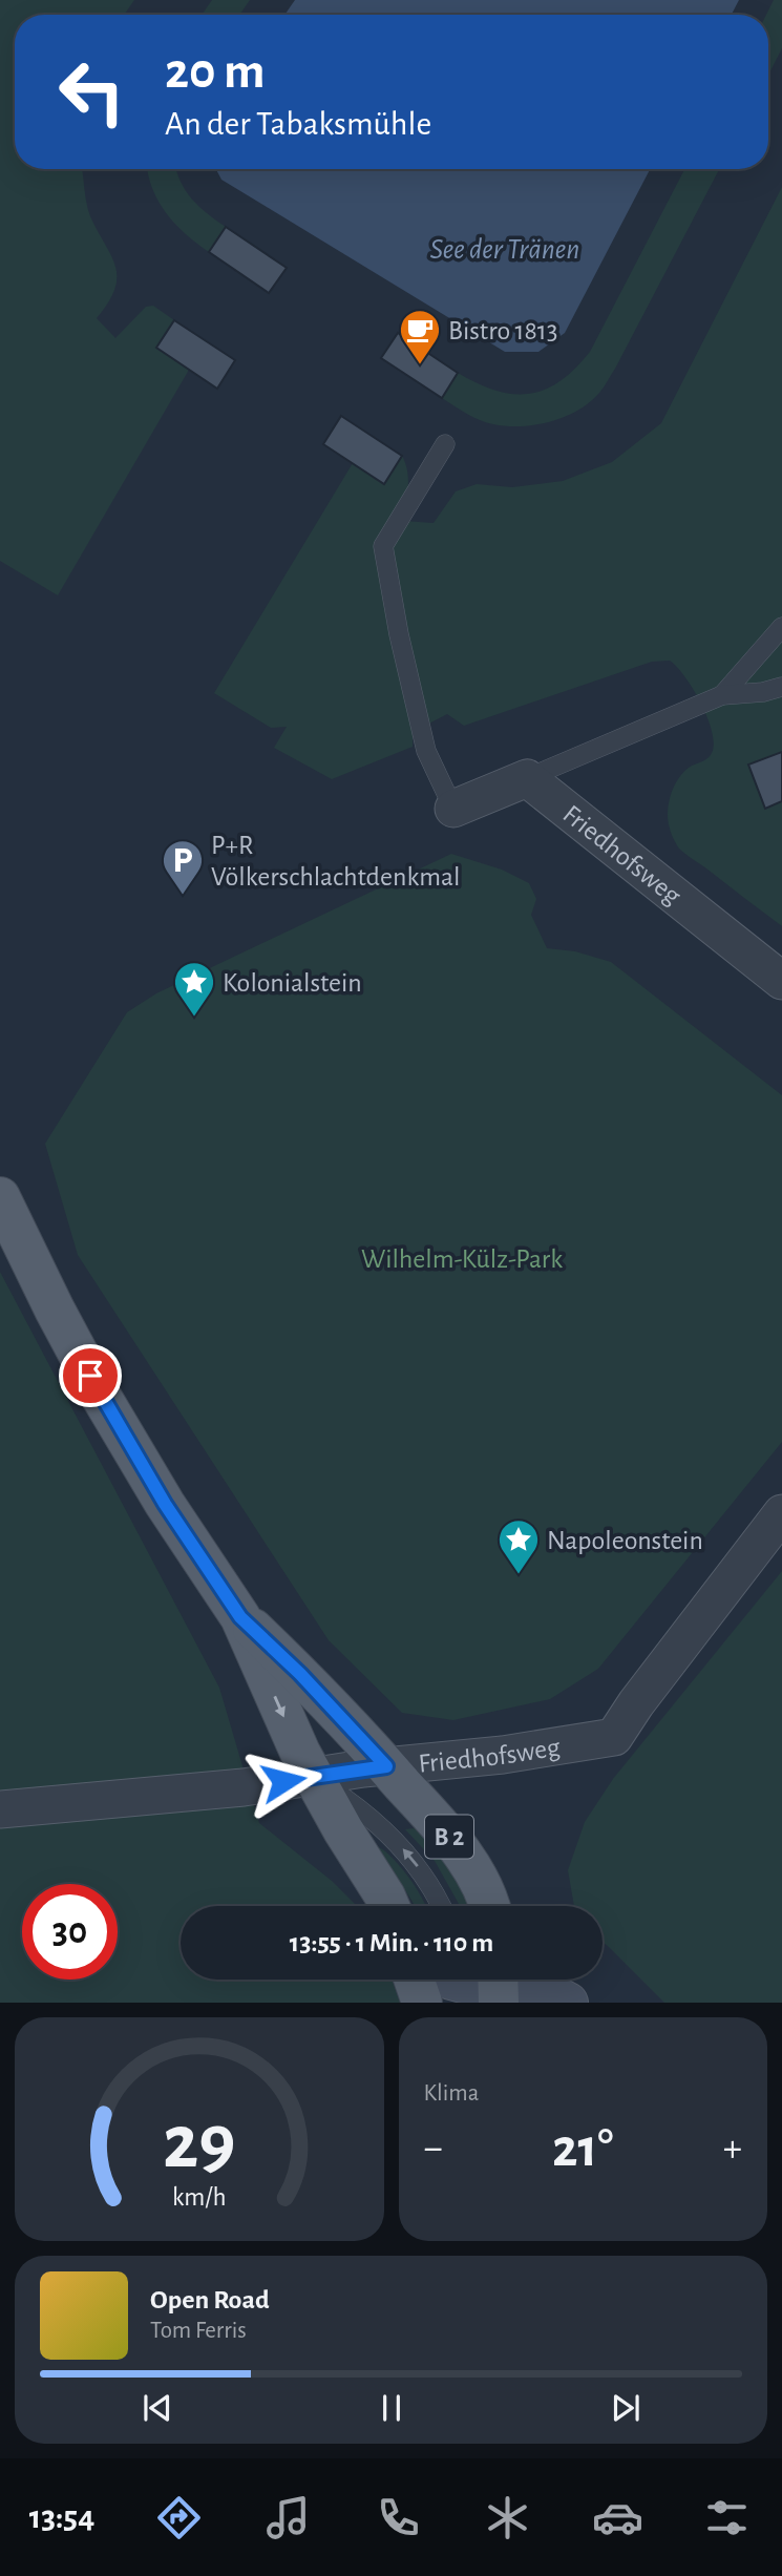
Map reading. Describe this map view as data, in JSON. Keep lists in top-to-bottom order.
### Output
{
  "streets": {
    "main road": ["B 2"],
    "street": ["Friedhofsweg"]
  },
  "crossings": [
    ["Friedhofsweg", "B 2"]
  ],
  "water": ["See der Tränen"],
  "parks": ["Wilhelm-Külz-Park"],
  "places": {
    "cafe": ["Bistro 1813"],
    "parking": ["P+R Völkerschlachtdenkmal"],
    "place": ["Kolonialstein", "Napoleonstein"]
  },
  "page": {
    "turn": ["20 m", "An der Tabaksmühle"],
    "limit": "30",
    "trip": "13:55 · 1 Min. · 110 m",
    "tile": "Klima",
    "heat": ["−", "21°", "+"],
    "song": ["Open Road", "Tom Ferris"],
    "tabs": "13:54",
    "gauge": ["29", "km/h"]
  }
}
